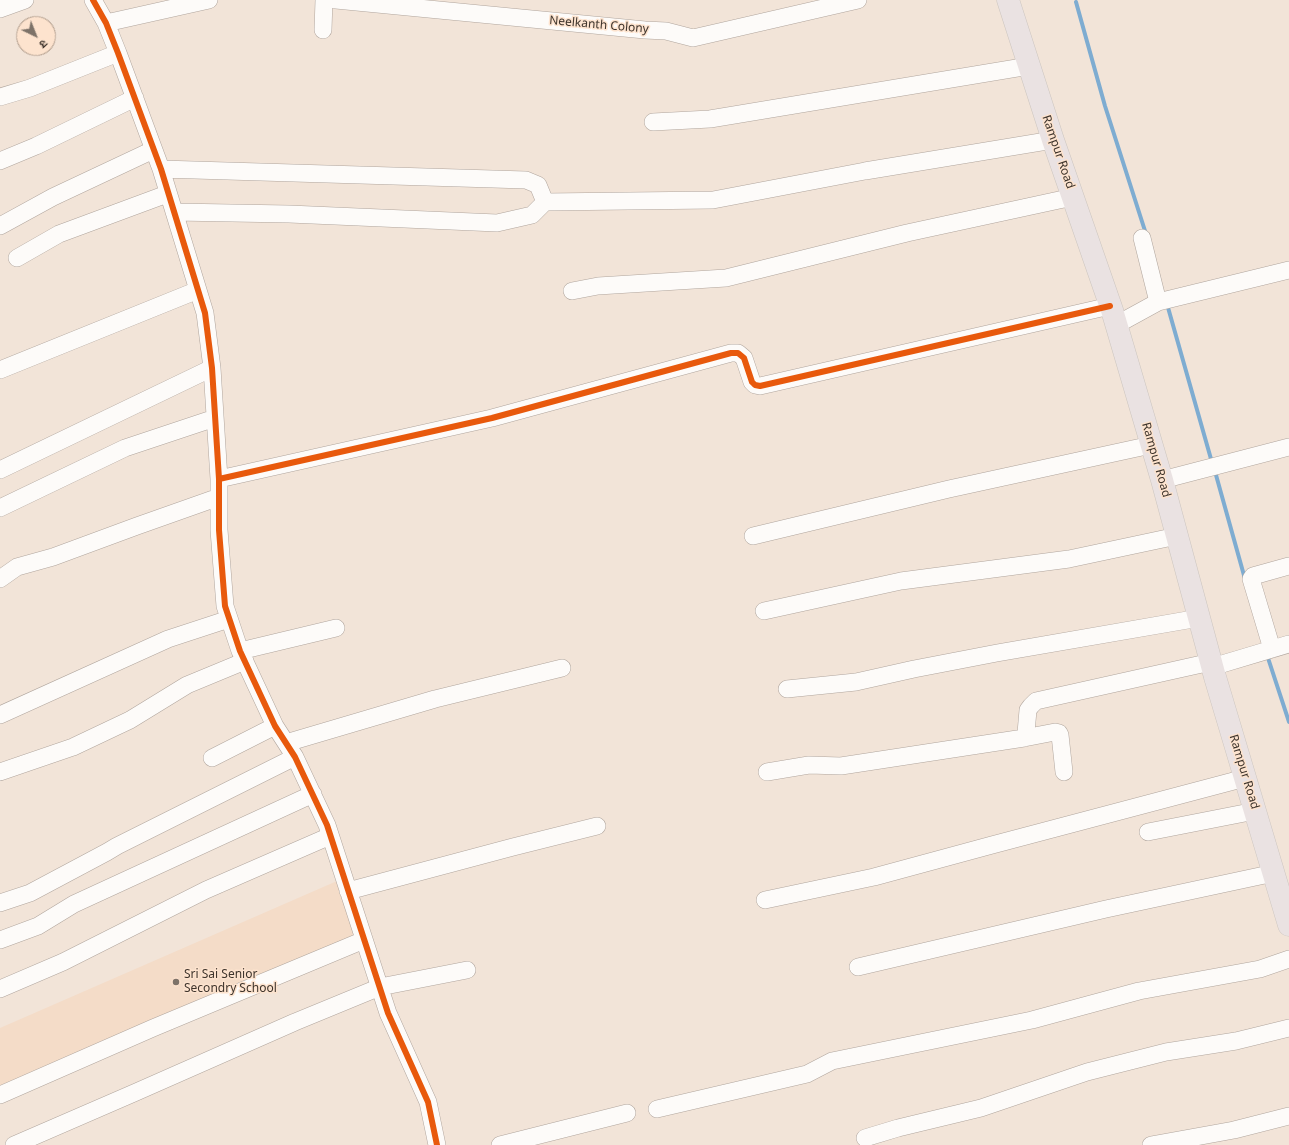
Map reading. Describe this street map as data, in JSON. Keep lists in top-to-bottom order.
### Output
{
  "streets": {
    "main road": ["Rampur Road"],
    "street": ["Neelkanth Colony"]
  },
  "places": ["Sri Sai Senior Secondry School"],
  "north": "bottom right"
}
